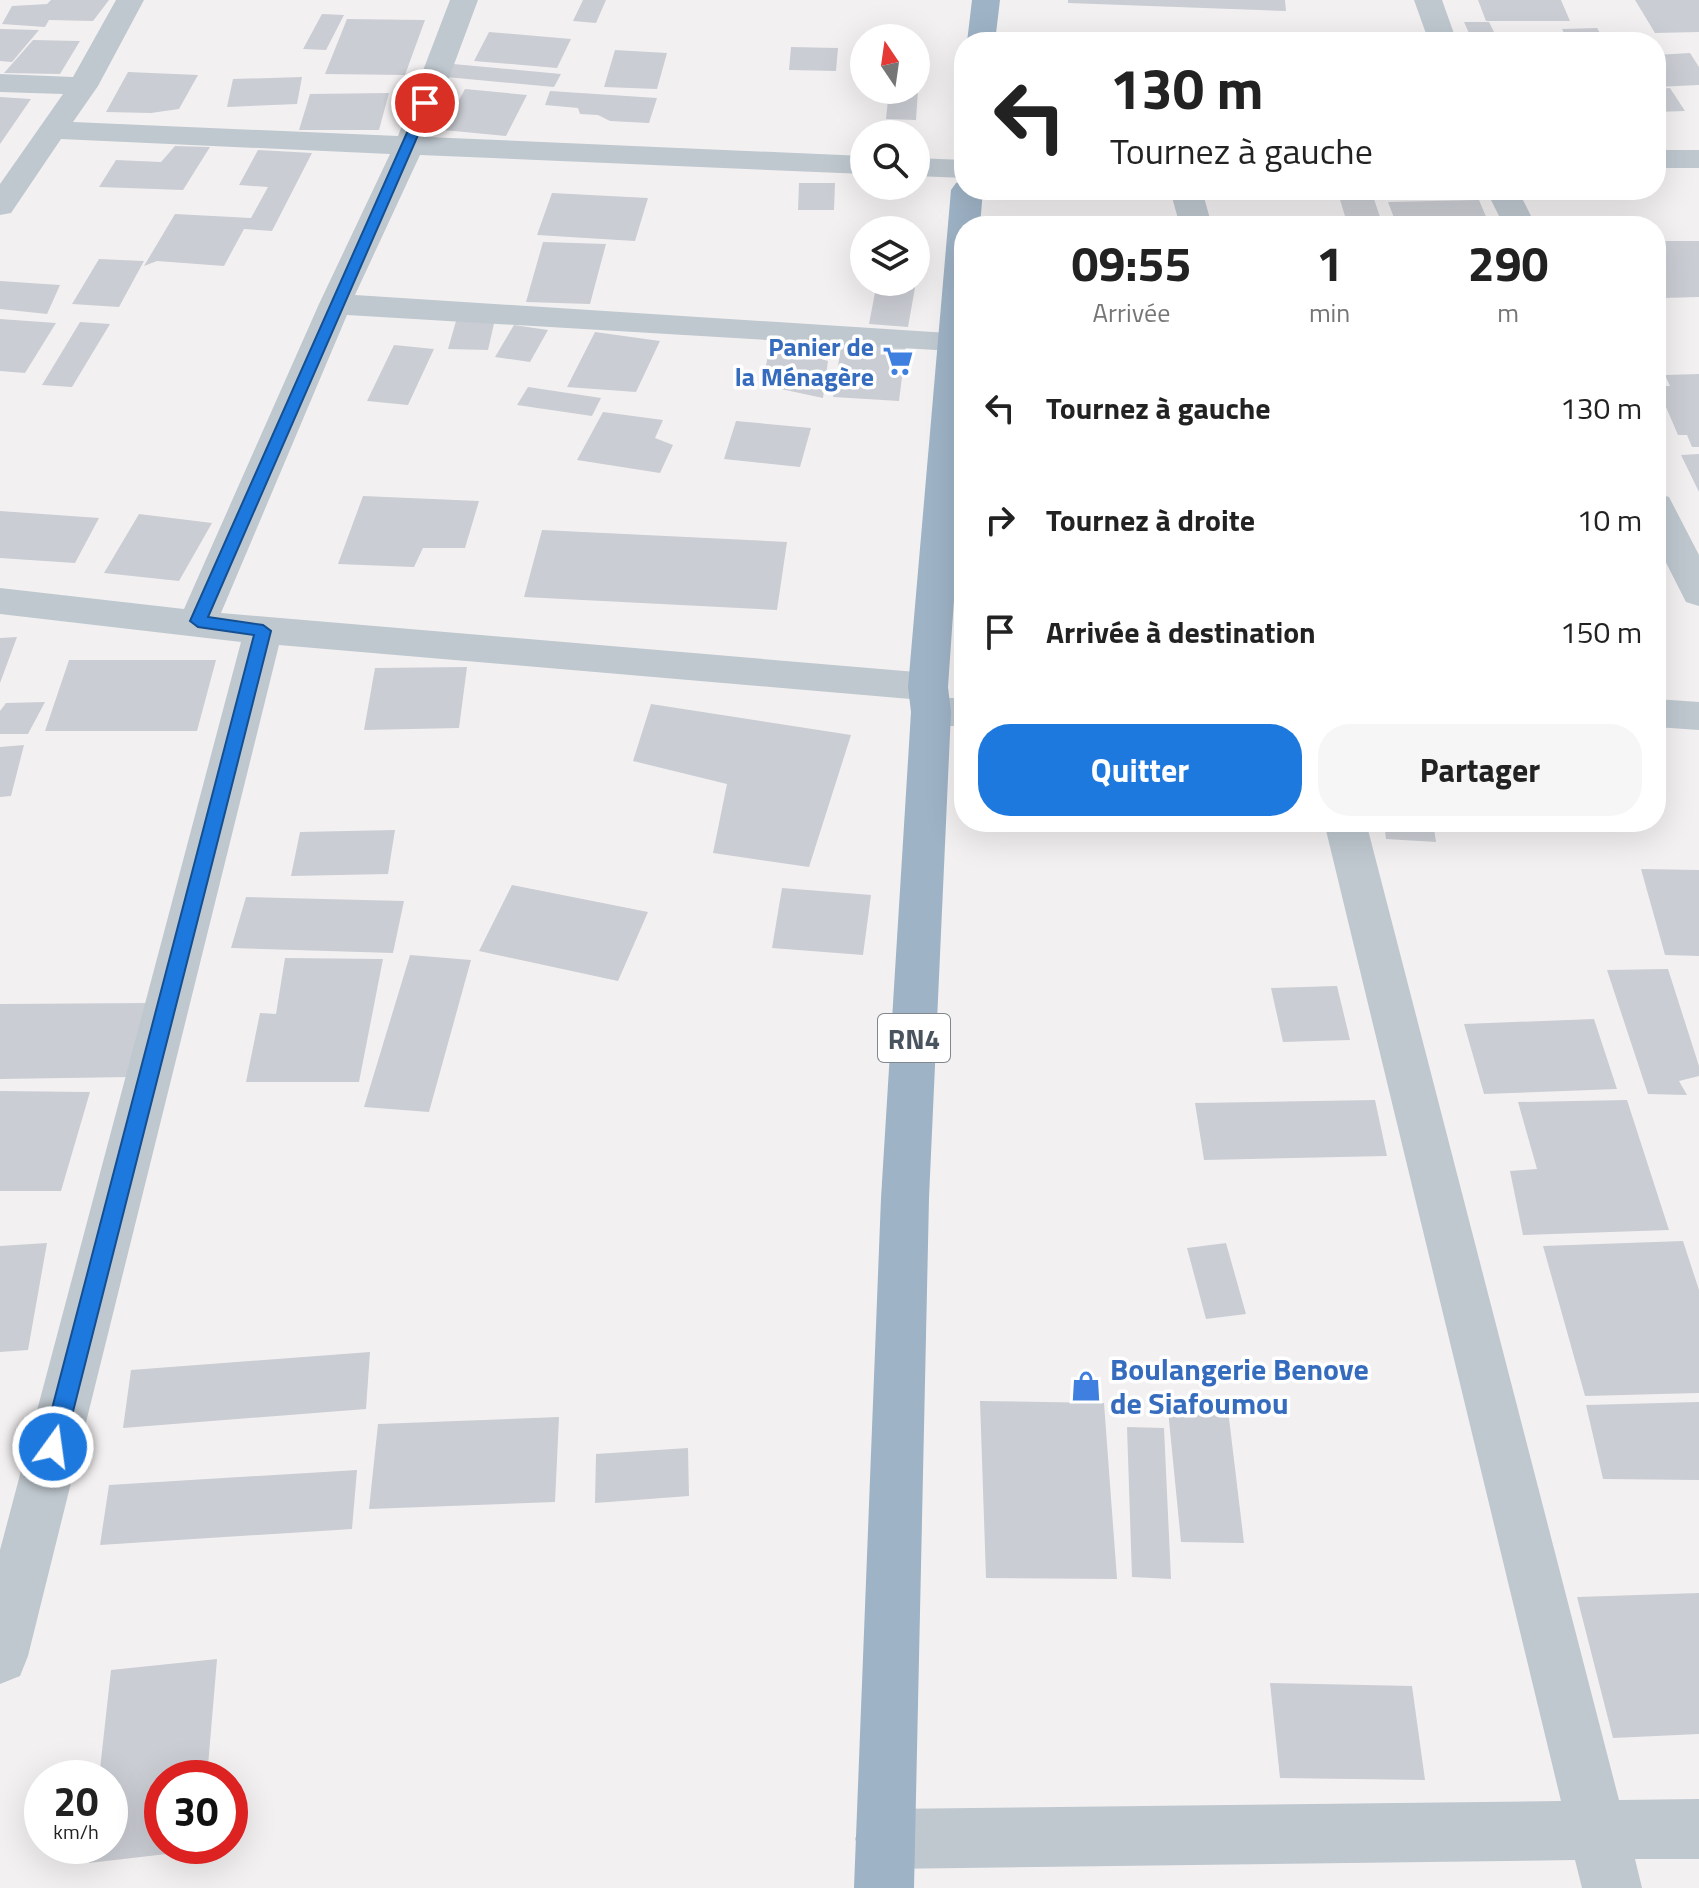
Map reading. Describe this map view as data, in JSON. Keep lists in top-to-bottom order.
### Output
{
  "streets": {
    "highway": ["RN4"]
  },
  "places": {
    "supermarket": ["Panier de la Ménagère"],
    "shop": ["Boulangerie Benove de Siafoumou"]
  },
  "north": "top",
  "page": {
    "turn": ["130 m", "Tournez à gauche"],
    "eta": [
      "09:55",
      "Arrivée",
      "1",
      "min",
      "290",
      "m"
    ],
    "list": [
      {
        "name": "Tournez à gauche",
        "value": "130 m"
      },
      {
        "name": "Tournez à droite",
        "value": "10 m"
      },
      {
        "name": "Arrivée à destination",
        "value": "150 m"
      }
    ],
    "buttons": ["Quitter", "Partager"],
    "speed": "20 km/h",
    "limit": "30"
  }
}
